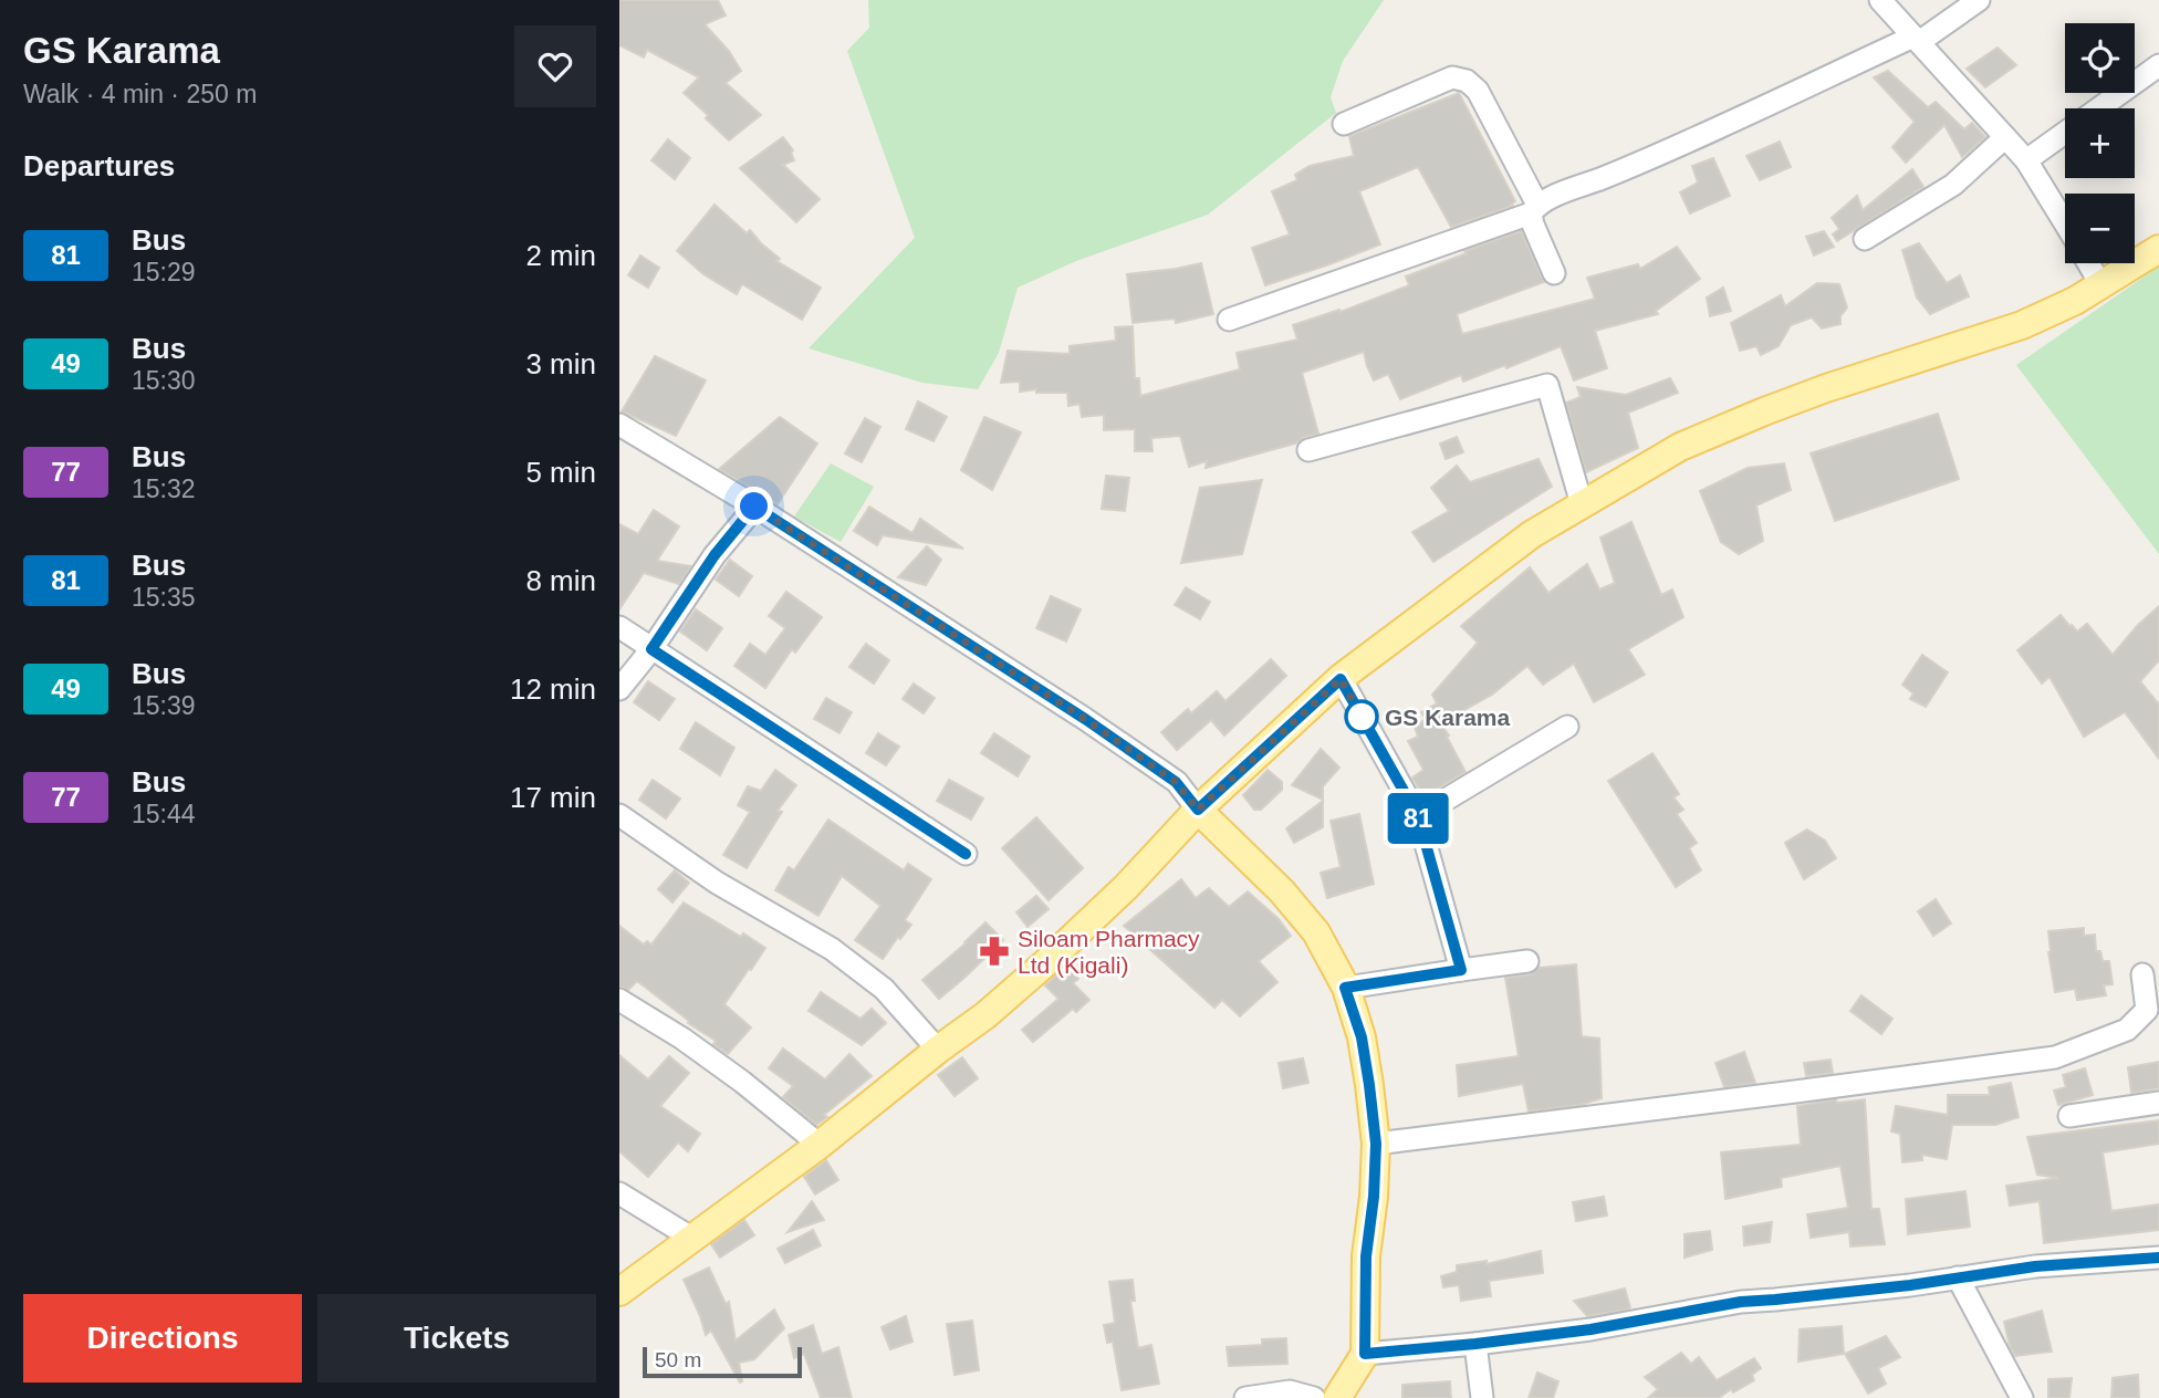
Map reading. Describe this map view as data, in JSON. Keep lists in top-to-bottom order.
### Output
{
  "places": {
    "other": ["GS Karama"],
    "pharmacy": ["Siloam Pharmacy Ltd (Kigali)"]
  },
  "lines": ["bus line 81"],
  "scale_bar": "50 m",
  "page": {
    "heading": [
      ["GS Karama", "Walk · 4 min · 250 m"],
      "Departures"
    ],
    "on_map": "81",
    "map_buttons": ["+", "−"],
    "list": [
      {
        "mark": "81",
        "name": "Bus",
        "note": "15:29",
        "value": "2 min"
      },
      {
        "mark": "49",
        "name": "Bus",
        "note": "15:30",
        "value": "3 min"
      },
      {
        "mark": "77",
        "name": "Bus",
        "note": "15:32",
        "value": "5 min"
      },
      {
        "mark": "81",
        "name": "Bus",
        "note": "15:35",
        "value": "8 min"
      },
      {
        "mark": "49",
        "name": "Bus",
        "note": "15:39",
        "value": "12 min"
      },
      {
        "mark": "77",
        "name": "Bus",
        "note": "15:44",
        "value": "17 min"
      }
    ],
    "buttons": ["Directions", "Tickets"],
    "scale": "50 m"
  }
}
